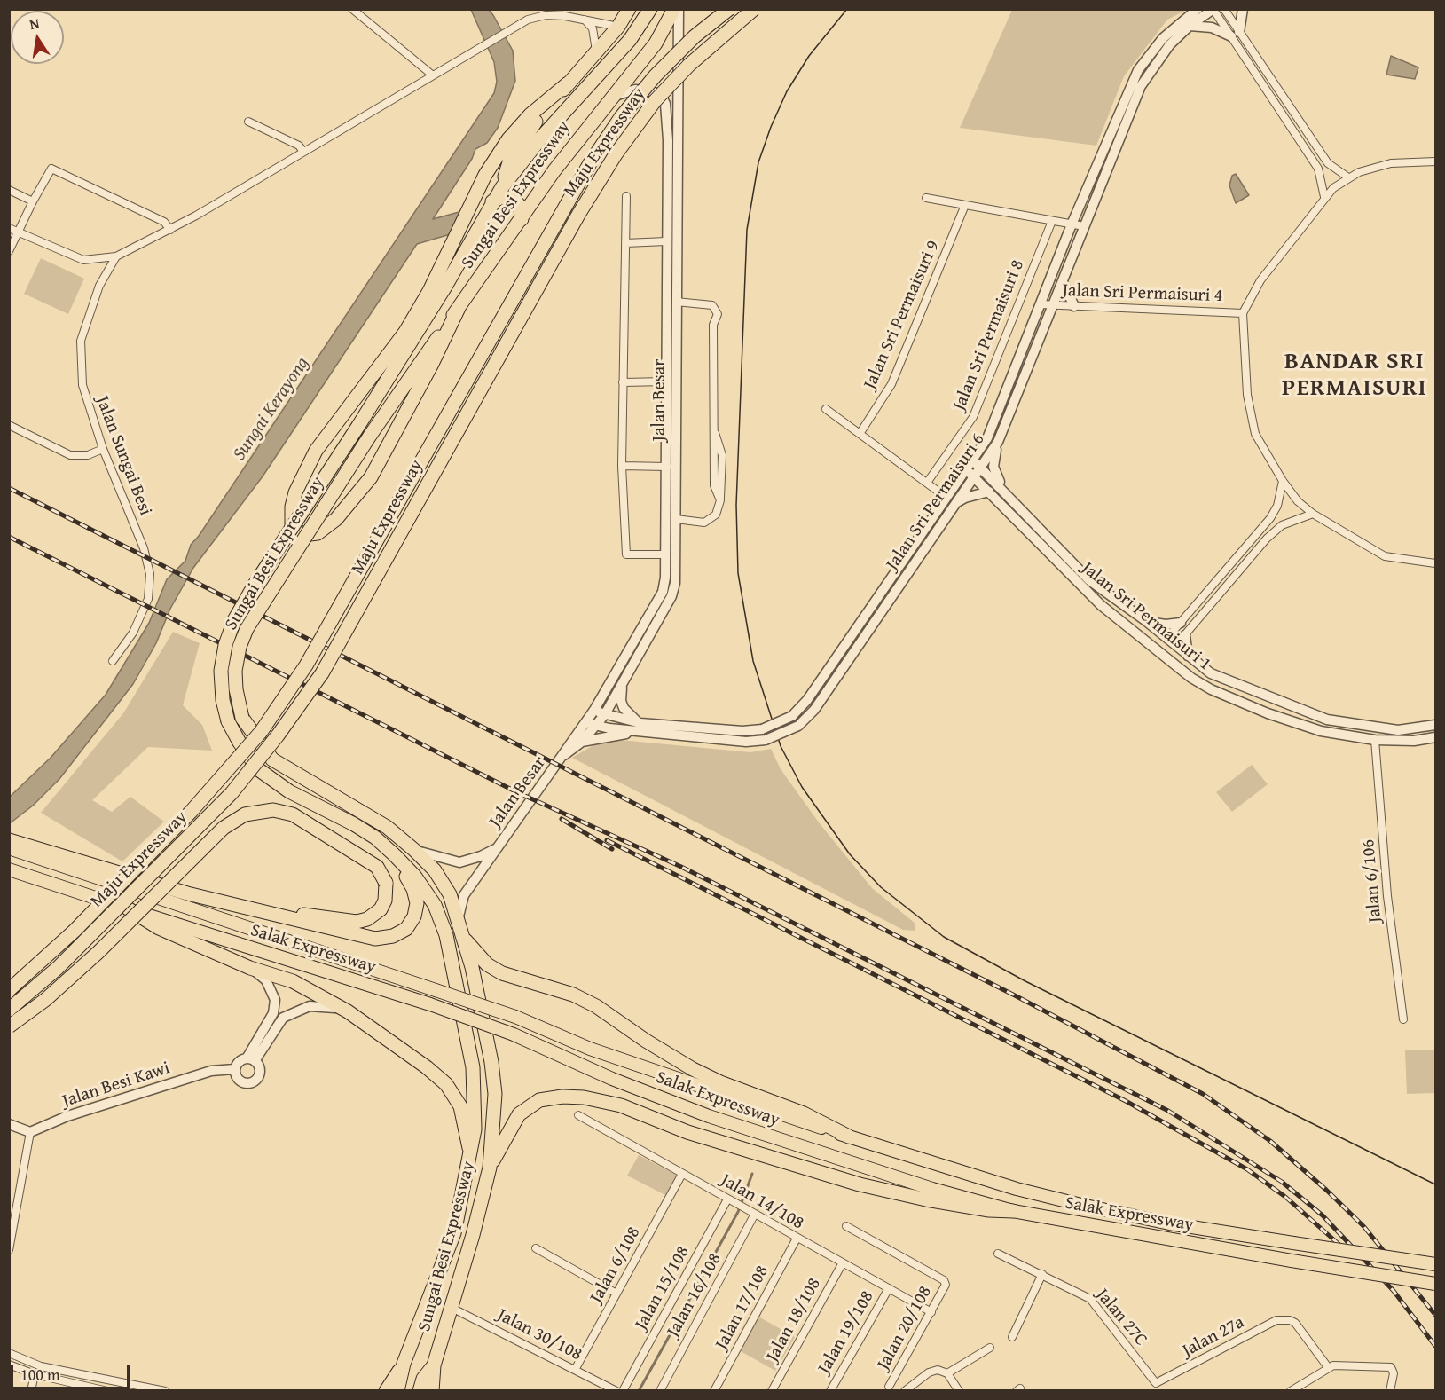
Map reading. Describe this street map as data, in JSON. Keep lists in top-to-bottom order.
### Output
{
  "streets": {
    "highway": ["Maju Expressway", "Sungai Besi Expressway", "Salak Expressway"],
    "street": [
      "Jalan Sri Permaisuri 4",
      "Jalan Sri Permaisuri 9",
      "Jalan Sri Permaisuri 8",
      "Jalan Besar",
      "Jalan Sungai Besi",
      "Jalan Sri Permaisuri 6",
      "Jalan Sri Permaisuri 1",
      "Jalan 6/106",
      "Jalan Besi Kawi",
      "Jalan 14/108",
      "Jalan 6/108",
      "Jalan 15/108",
      "Jalan 16/108",
      "Jalan 17/108",
      "Jalan 27C",
      "Jalan 18/108",
      "Jalan 20/108",
      "Jalan 19/108",
      "Jalan 30/108",
      "Jalan 27a"
    ]
  },
  "crossings": [
    ["Sungai Besi Expressway", "Jalan Besar"],
    ["Sungai Besi Expressway", "Jalan 30/108"],
    ["Jalan Sri Permaisuri 4", "Jalan Sri Permaisuri 6"],
    ["Jalan Besar", "Jalan Sri Permaisuri 6"],
    ["Jalan Sri Permaisuri 6", "Jalan Sri Permaisuri 1"],
    ["Jalan Sri Permaisuri 1", "Jalan 6/106"],
    ["Jalan 14/108", "Jalan 6/108"],
    ["Jalan 14/108", "Jalan 15/108"],
    ["Jalan 14/108", "Jalan 16/108"],
    ["Jalan 14/108", "Jalan 17/108"],
    ["Jalan 14/108", "Jalan 18/108"],
    ["Jalan 14/108", "Jalan 20/108"],
    ["Jalan 14/108", "Jalan 19/108"],
    ["Jalan 6/108", "Jalan 30/108"],
    ["Jalan 27C", "Jalan 27a"]
  ],
  "districts": ["BANDAR SRI PERMAISURI"],
  "water": ["Sungai Kerayong"],
  "scale_bar": "100 m",
  "north": "top"
}
